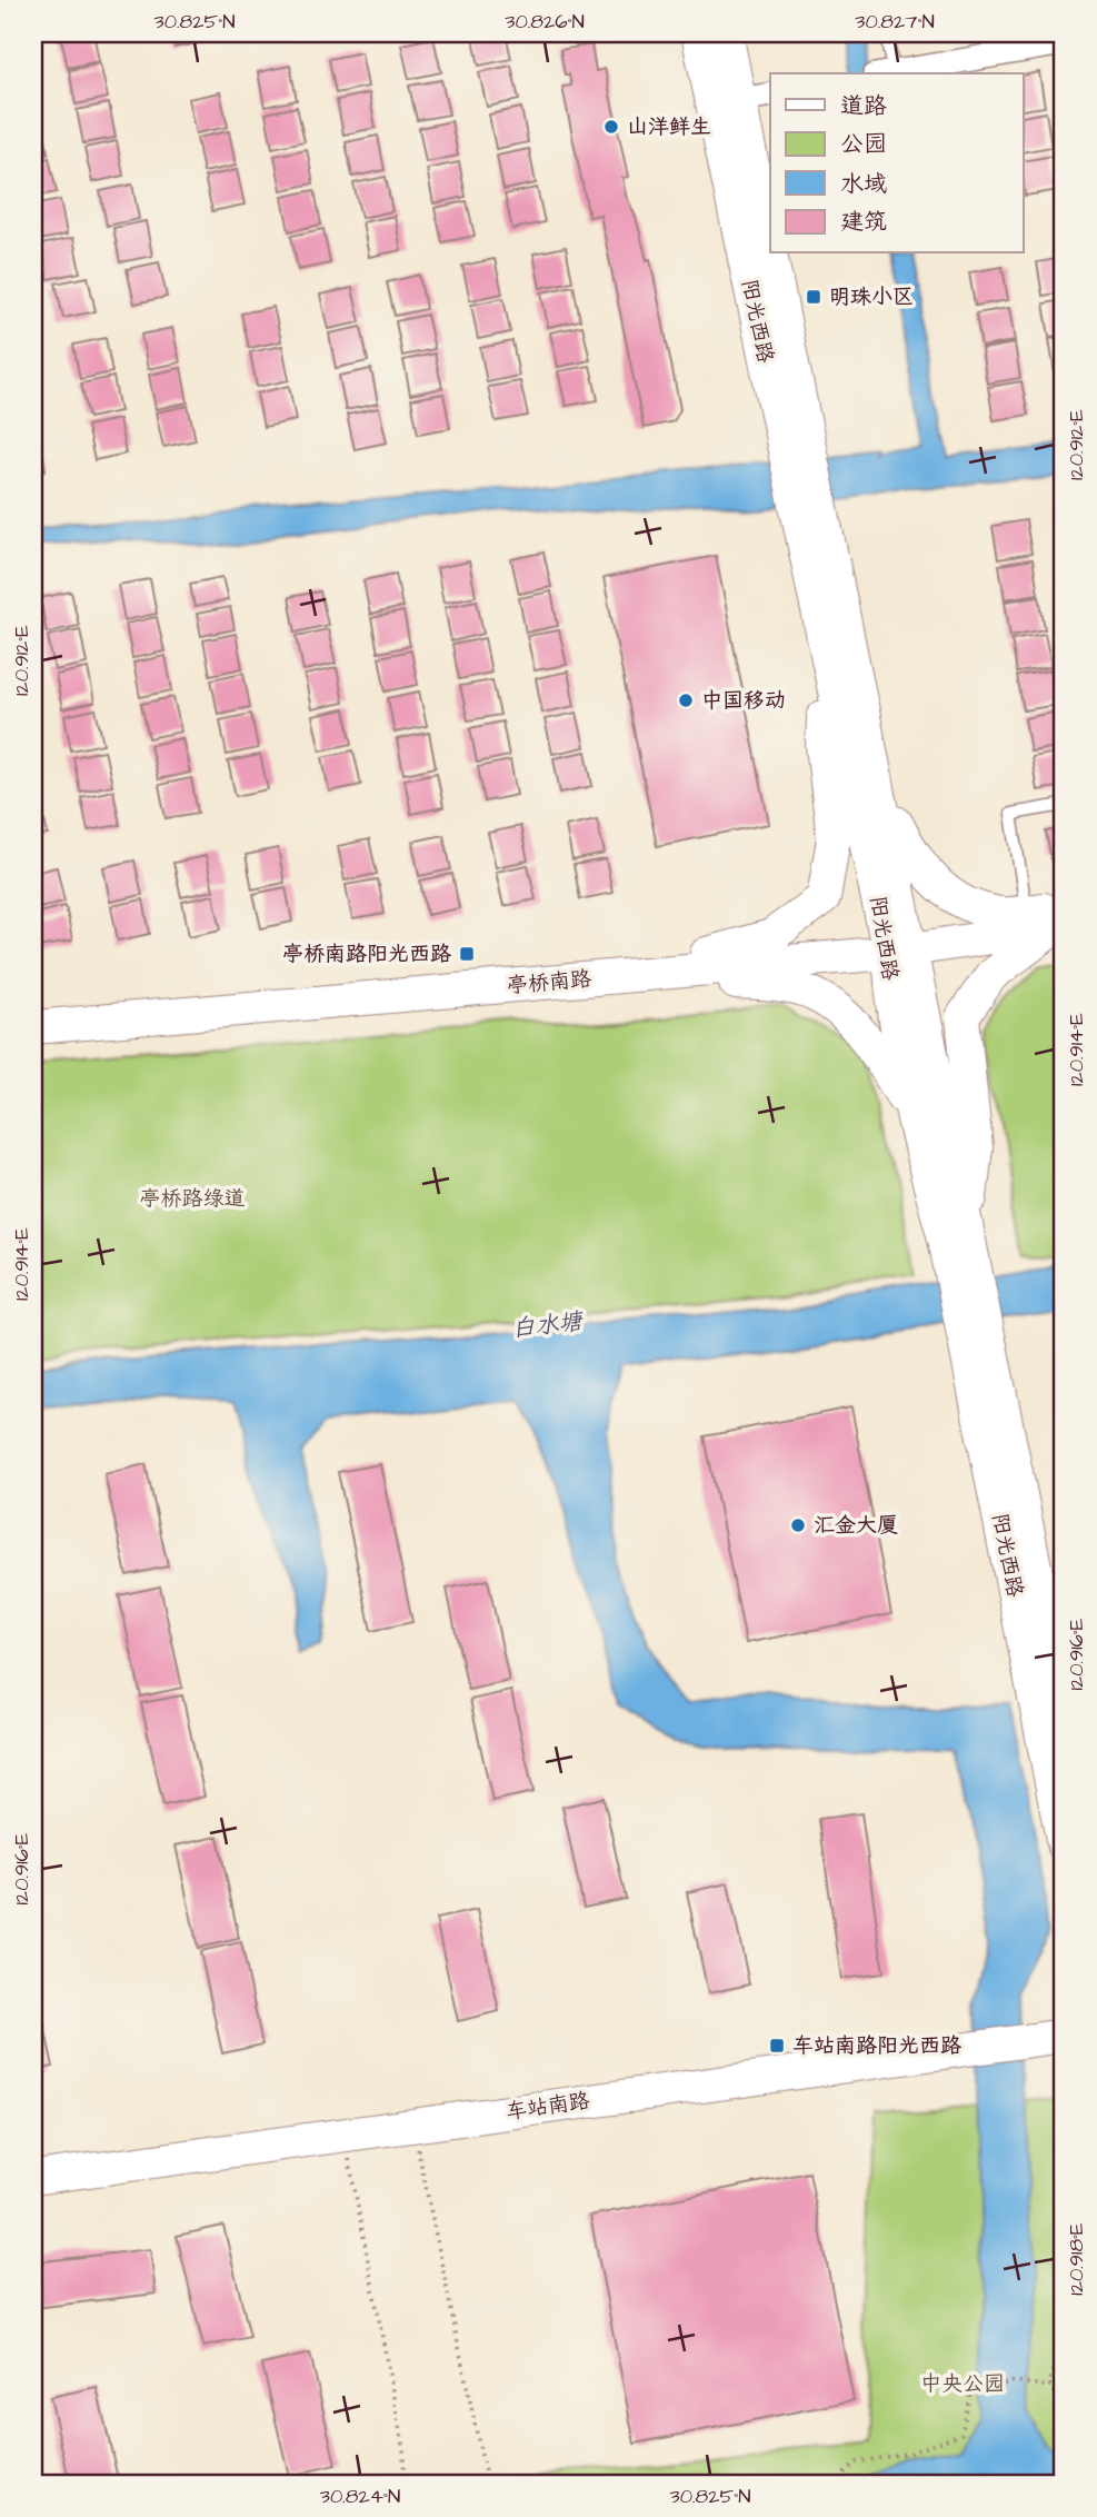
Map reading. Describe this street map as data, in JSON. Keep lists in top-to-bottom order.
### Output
{
  "streets": {
    "street": ["阳光西路", "亭桥南路", "车站南路"]
  },
  "crossings": [
    ["阳光西路", "亭桥南路"]
  ],
  "water": ["白水塘"],
  "parks": ["亭桥路绿道", "中央公园"],
  "places": {
    "other": ["山洋鲜生", "中国移动", "汇金大厦"],
    "transit": ["明珠小区", "亭桥南路阳光西路", "车站南路阳光西路"]
  },
  "legend": [
    "道路",
    "公园",
    "水域",
    "建筑"
  ],
  "coordinates": [
    "30.825°N",
    "30.826°N",
    "30.827°N",
    "120.912°E",
    "120.914°E",
    "120.916°E",
    "120.918°E",
    "30.824°N"
  ]
}
